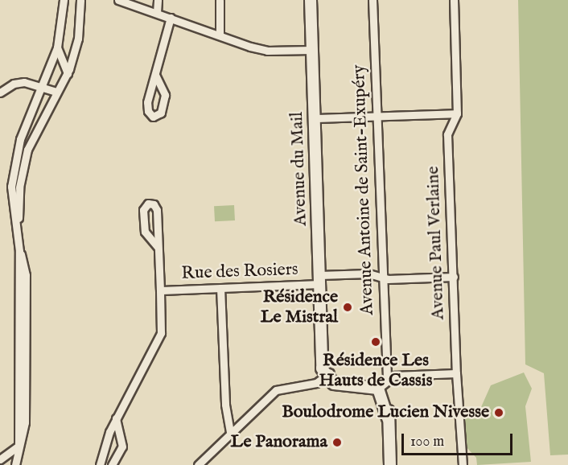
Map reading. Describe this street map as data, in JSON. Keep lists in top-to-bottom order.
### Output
{
  "streets": {
    "main road": ["Avenue du Mail"],
    "street": ["Avenue Antoine de Saint-Exupéry", "Avenue Paul Verlaine", "Rue des Rosiers"]
  },
  "crossings": [
    ["Avenue du Mail", "Rue des Rosiers"],
    ["Avenue Antoine de Saint-Exupéry", "Rue des Rosiers"],
    ["Avenue Paul Verlaine", "Rue des Rosiers"]
  ],
  "places": [
    "Résidence Le Mistral",
    "Résidence Les Hauts de Cassis",
    "Boulodrome Lucien Nivesse",
    "Le Panorama"
  ],
  "scale_bar": "100 m"
}
